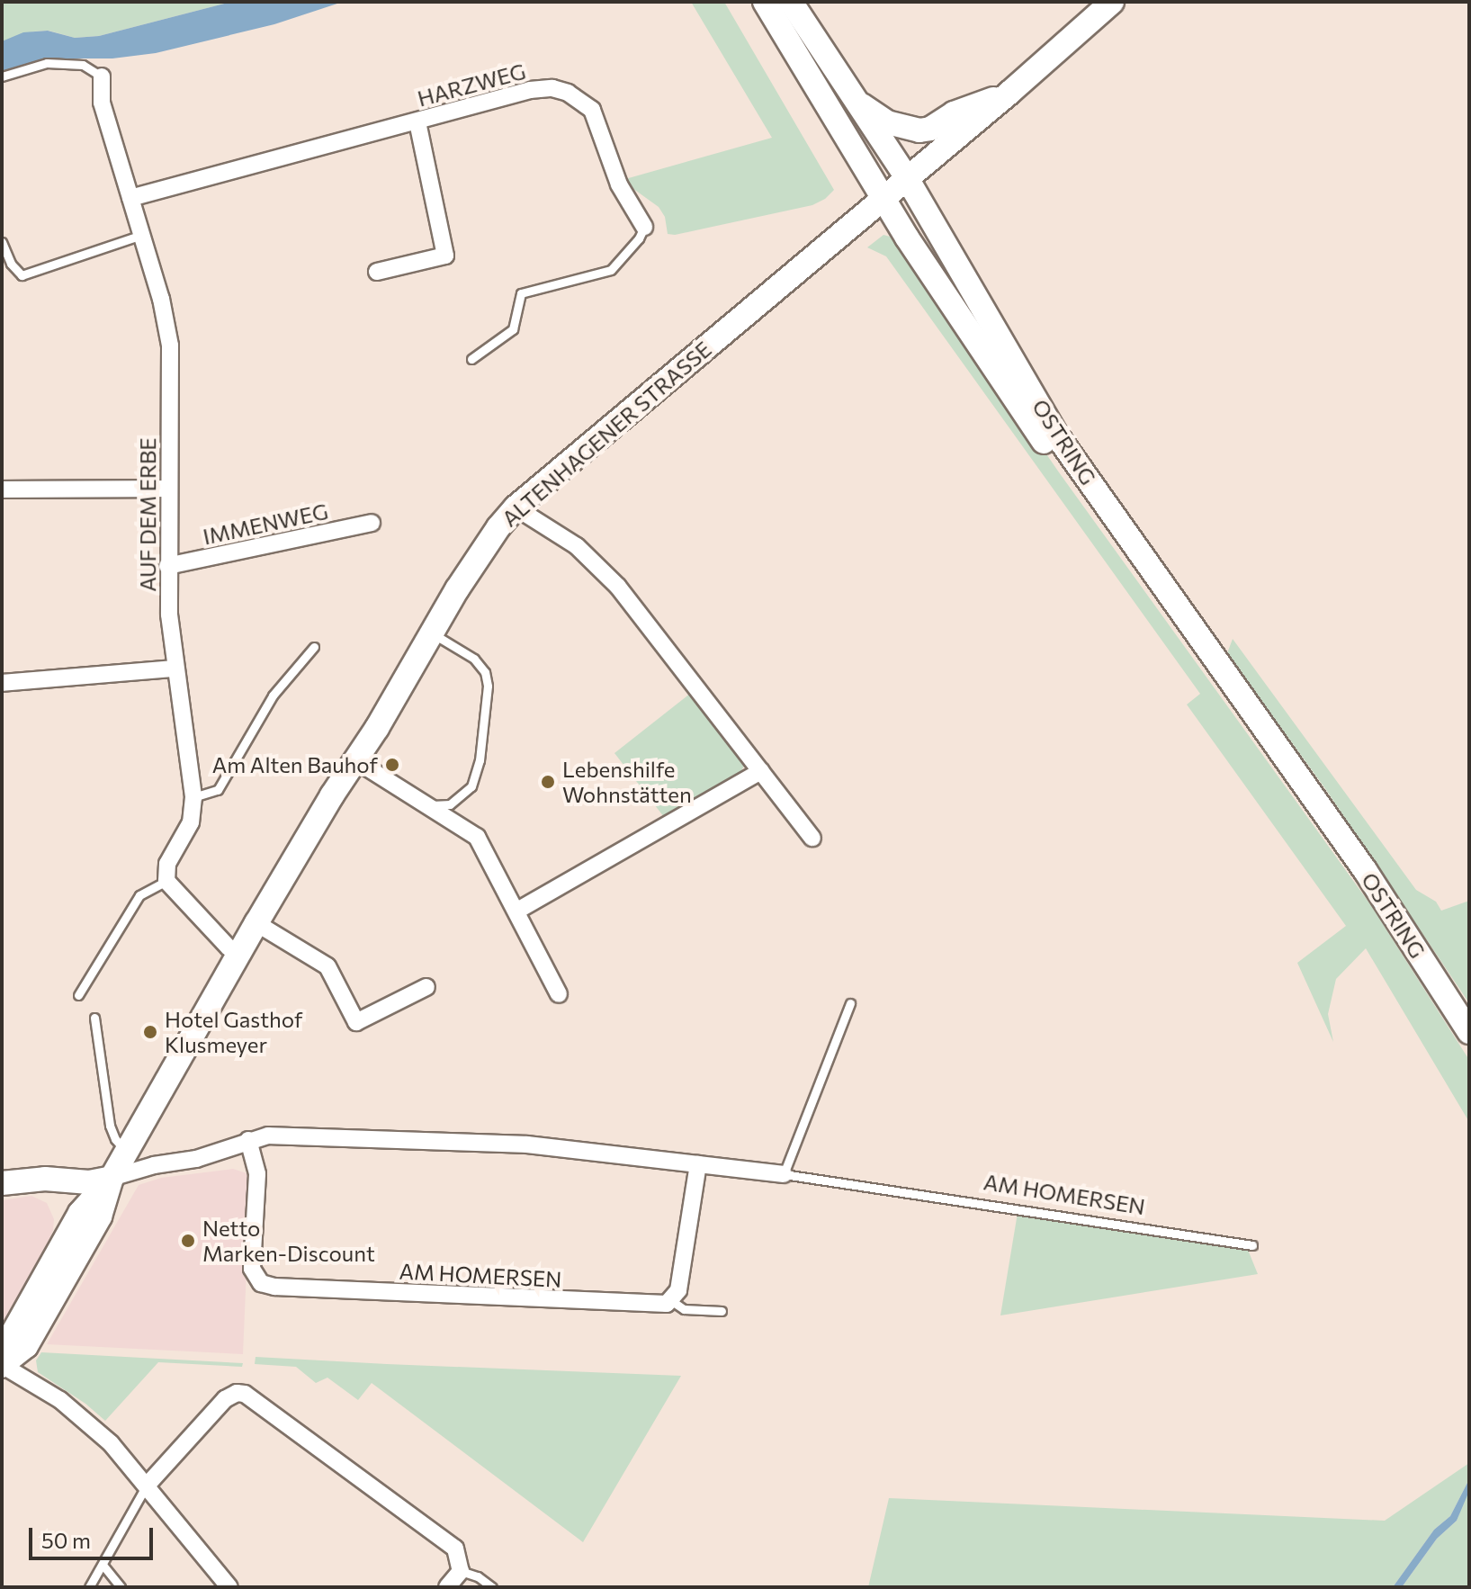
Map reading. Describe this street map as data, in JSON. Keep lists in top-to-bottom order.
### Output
{
  "streets": {
    "main road": ["ALTENHAGENER STRASSE", "OSTRING"],
    "street": [
      "HARZWEG",
      "AUF DEM ERBE",
      "IMMENWEG",
      "AM HOMERSEN"
    ]
  },
  "crossings": [
    ["HARZWEG", "AUF DEM ERBE"],
    ["ALTENHAGENER STRASSE", "OSTRING"],
    ["ALTENHAGENER STRASSE", "AM HOMERSEN"],
    ["AUF DEM ERBE", "IMMENWEG"]
  ],
  "places": [
    "Am Alten Bauhof",
    "Lebenshilfe Wohnstätten",
    "Hotel Gasthof Klusmeyer",
    "Netto Marken-Discount"
  ],
  "scale_bar": "50 m"
}
